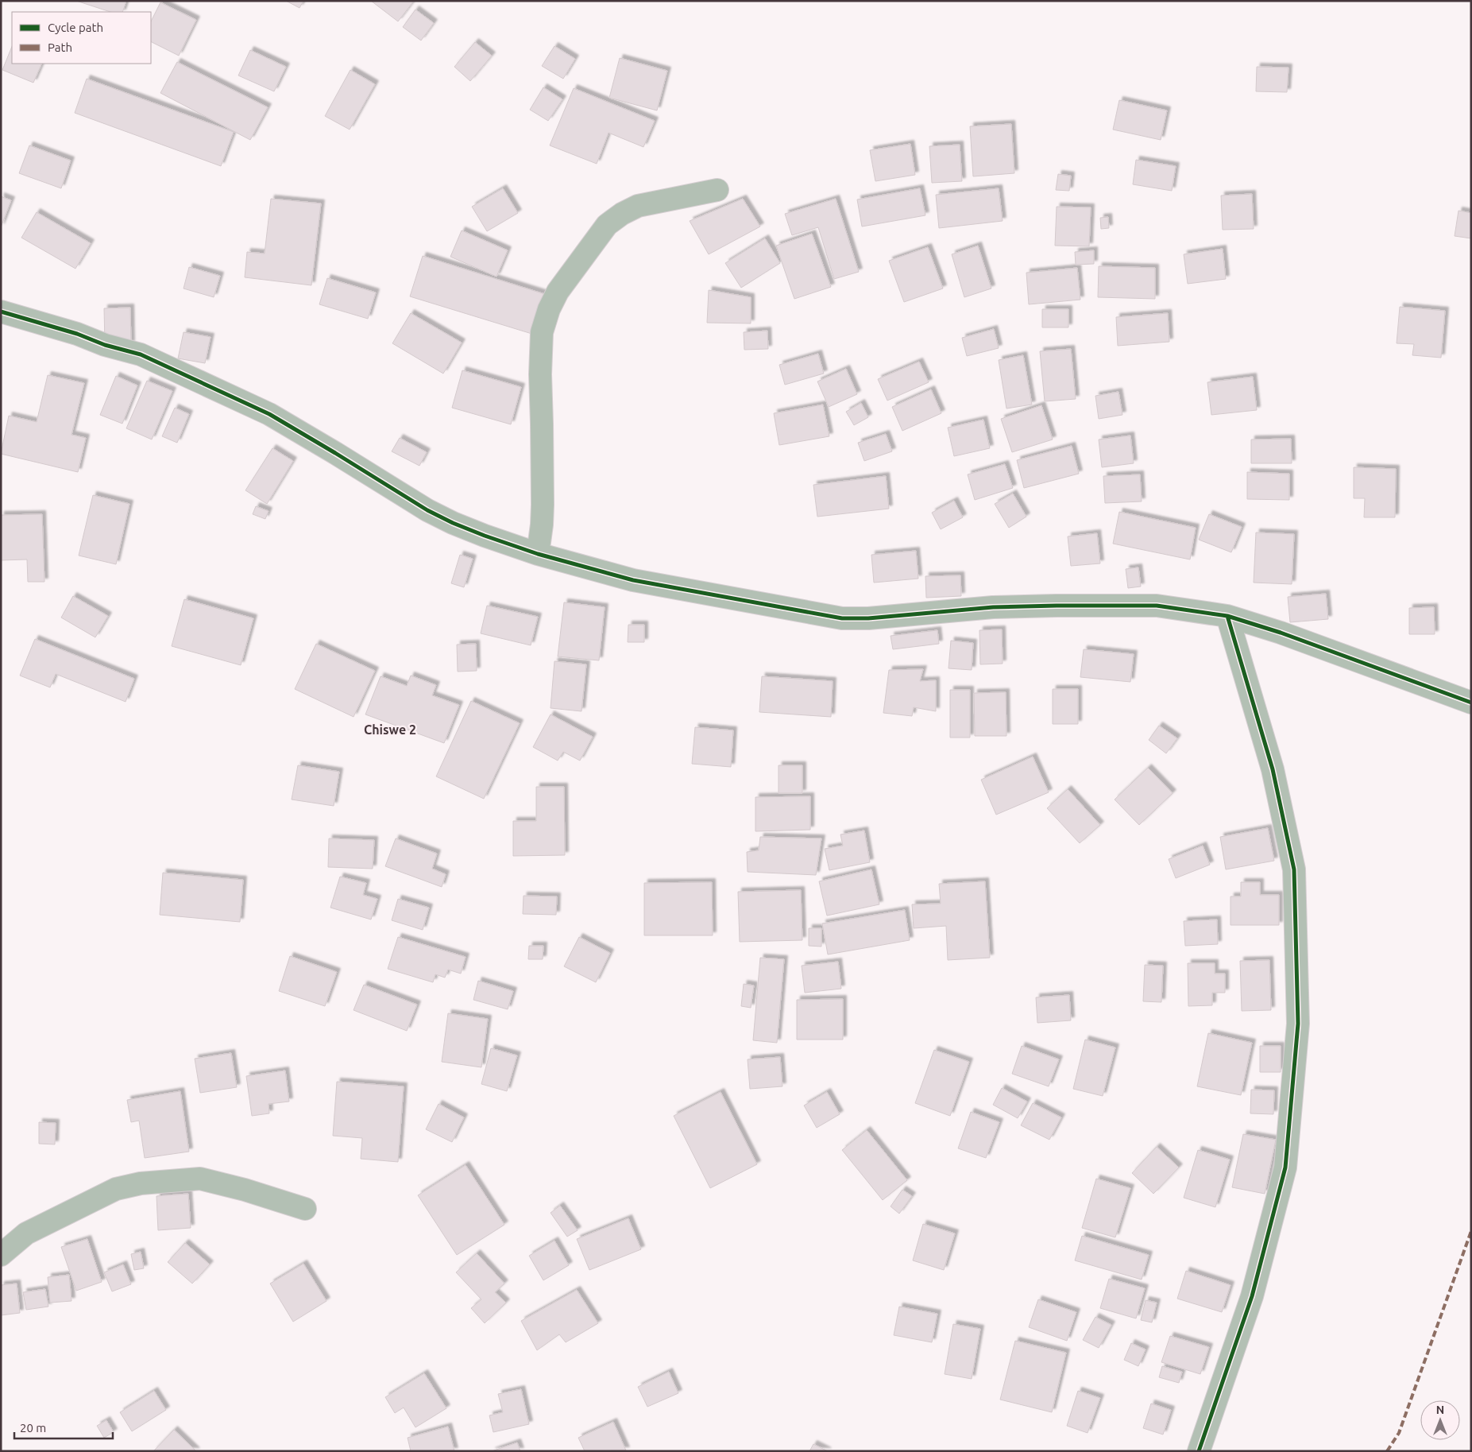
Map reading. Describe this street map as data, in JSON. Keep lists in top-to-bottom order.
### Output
{
  "districts": ["Chiswe 2"],
  "legend": ["Cycle path", "Path"],
  "scale_bar": "20 m",
  "north": "top"
}
